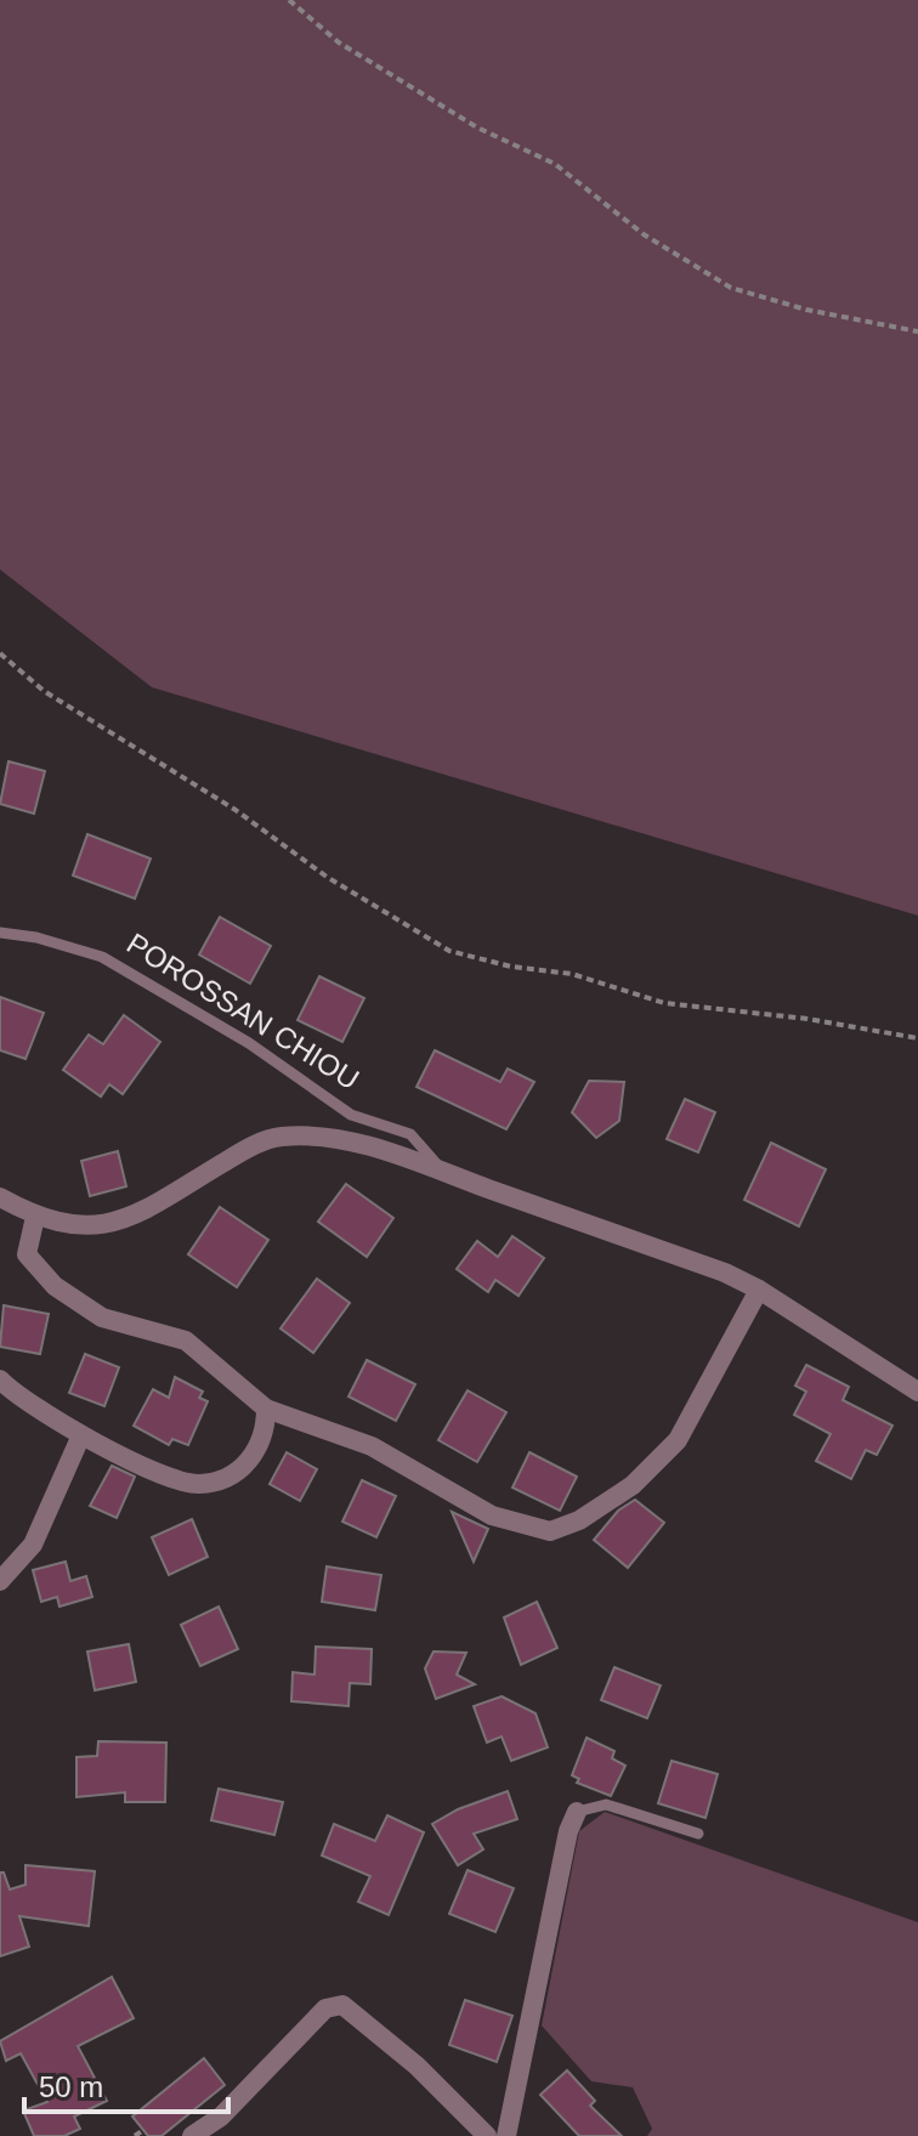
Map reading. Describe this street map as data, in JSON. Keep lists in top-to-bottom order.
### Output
{
  "streets": {
    "street": ["POROSSAN CHIOU"]
  },
  "scale_bar": "50 m"
}
